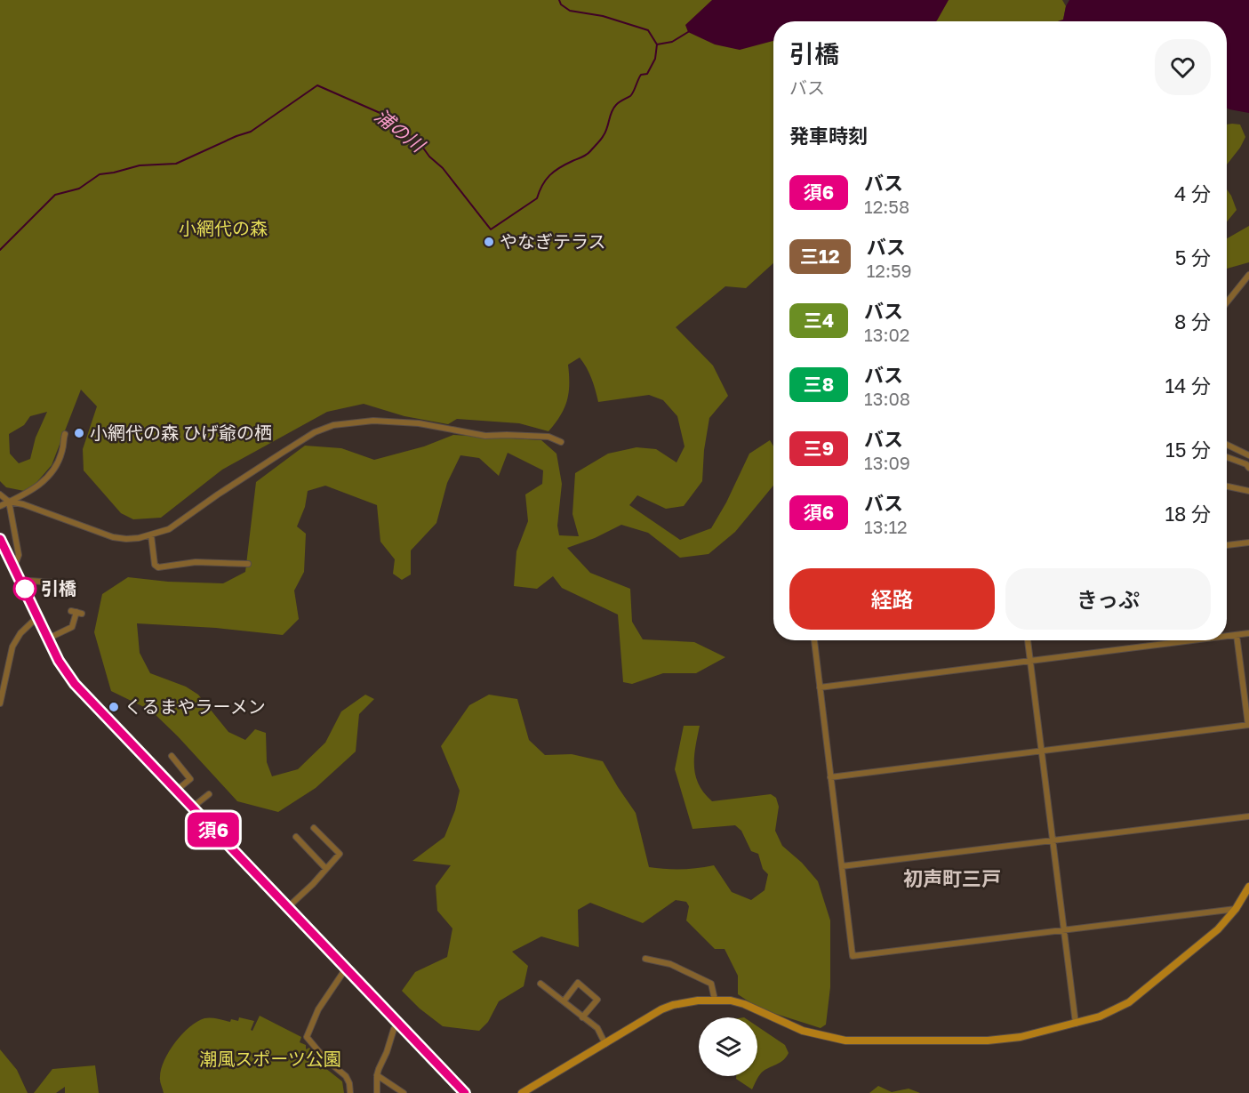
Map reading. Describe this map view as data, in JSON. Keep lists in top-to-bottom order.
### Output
{
  "districts": ["初声町三戸"],
  "water": ["浦の川"],
  "parks": ["小網代の森", "潮風スポーツ公園"],
  "places": [
    "やなぎテラス",
    "小網代の森 ひげ爺の栖",
    "引橋",
    "くるまやラーメン"
  ],
  "lines": ["bus line 須6"],
  "page": {
    "on_map": "須6",
    "heading": [
      ["引橋", "バス"],
      "発車時刻"
    ],
    "list": [
      {
        "mark": "須6",
        "name": "バス",
        "note": "12:58",
        "value": "4 分"
      },
      {
        "mark": "三12",
        "name": "バス",
        "note": "12:59",
        "value": "5 分"
      },
      {
        "mark": "三4",
        "name": "バス",
        "note": "13:02",
        "value": "8 分"
      },
      {
        "mark": "三8",
        "name": "バス",
        "note": "13:08",
        "value": "14 分"
      },
      {
        "mark": "三9",
        "name": "バス",
        "note": "13:09",
        "value": "15 分"
      },
      {
        "mark": "須6",
        "name": "バス",
        "note": "13:12",
        "value": "18 分"
      }
    ],
    "buttons": ["経路", "きっぷ"]
  }
}
